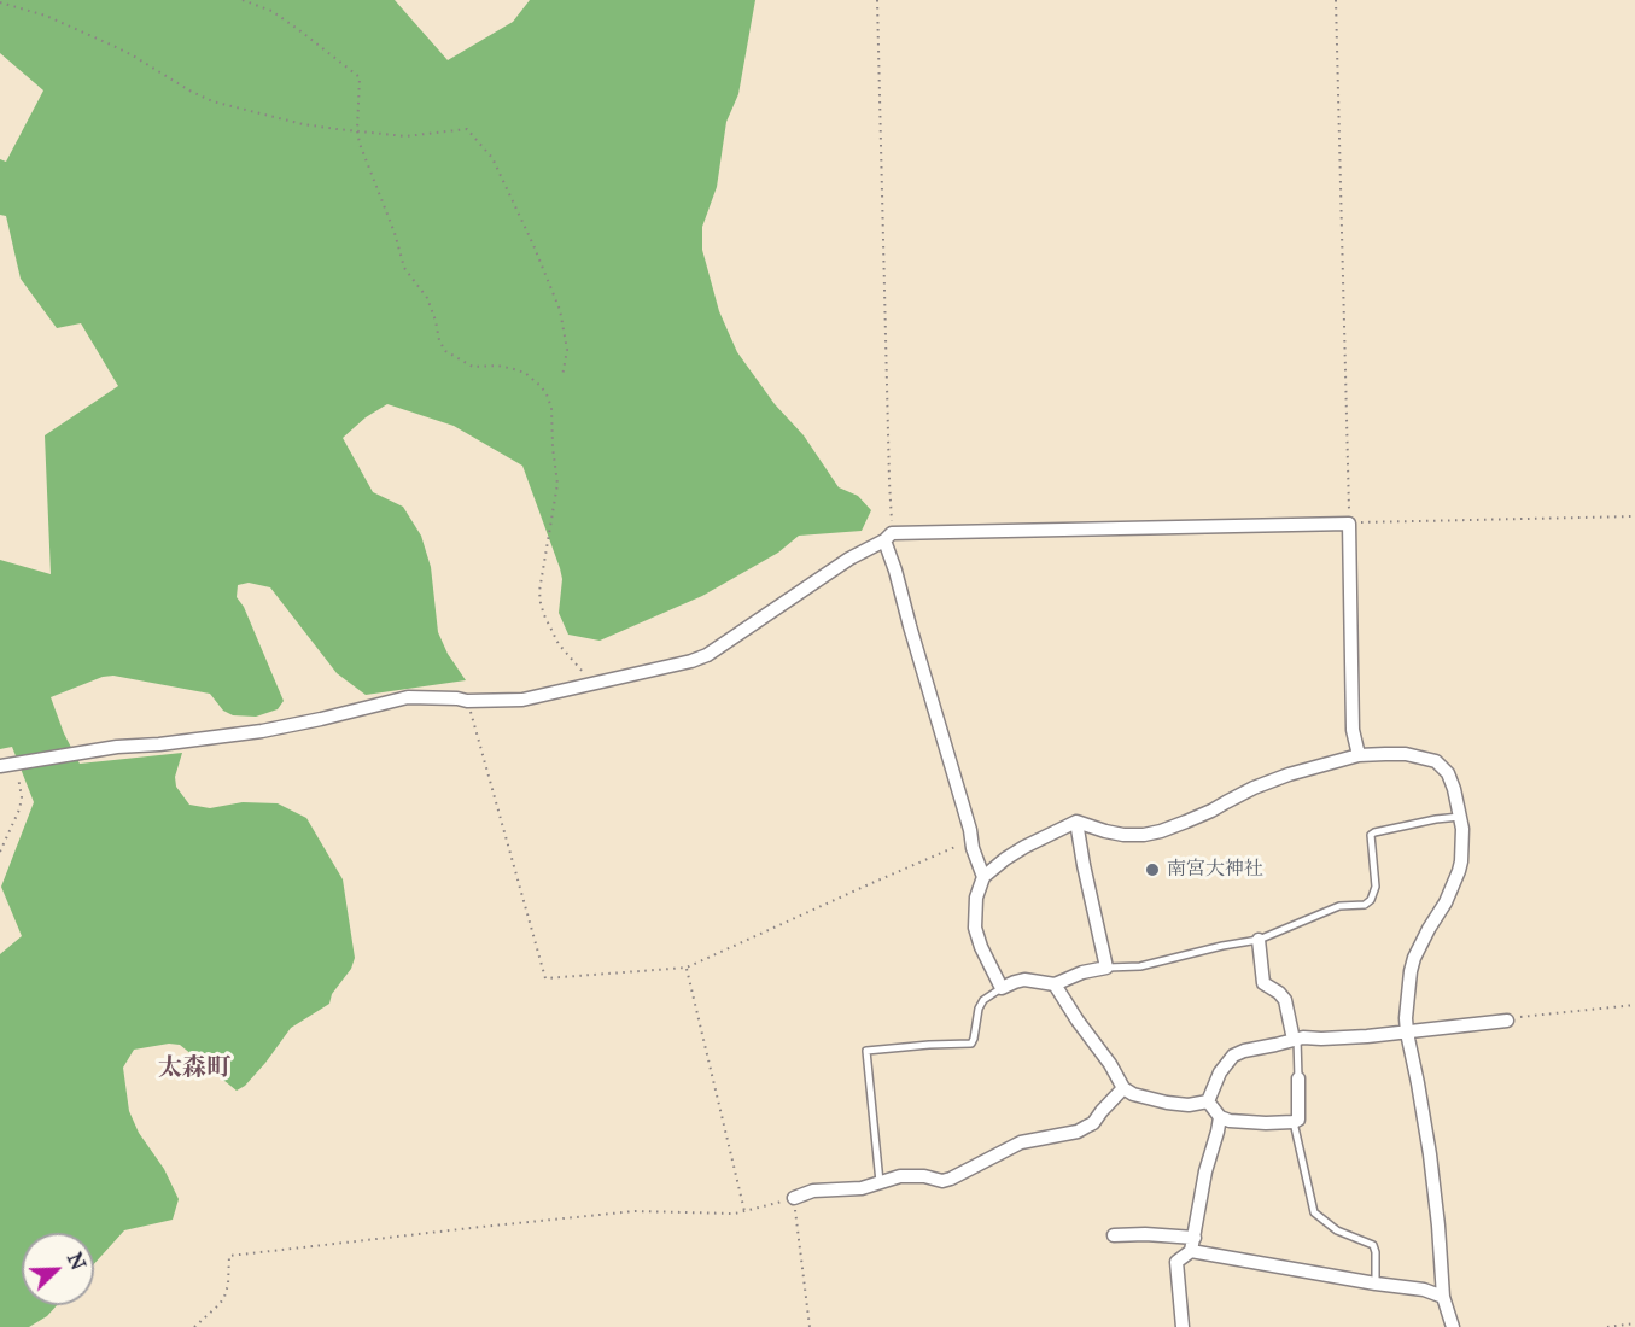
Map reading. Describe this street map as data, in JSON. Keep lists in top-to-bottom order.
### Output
{
  "districts": ["太森町"],
  "places": ["南宮大神社"],
  "north": "top right"
}
